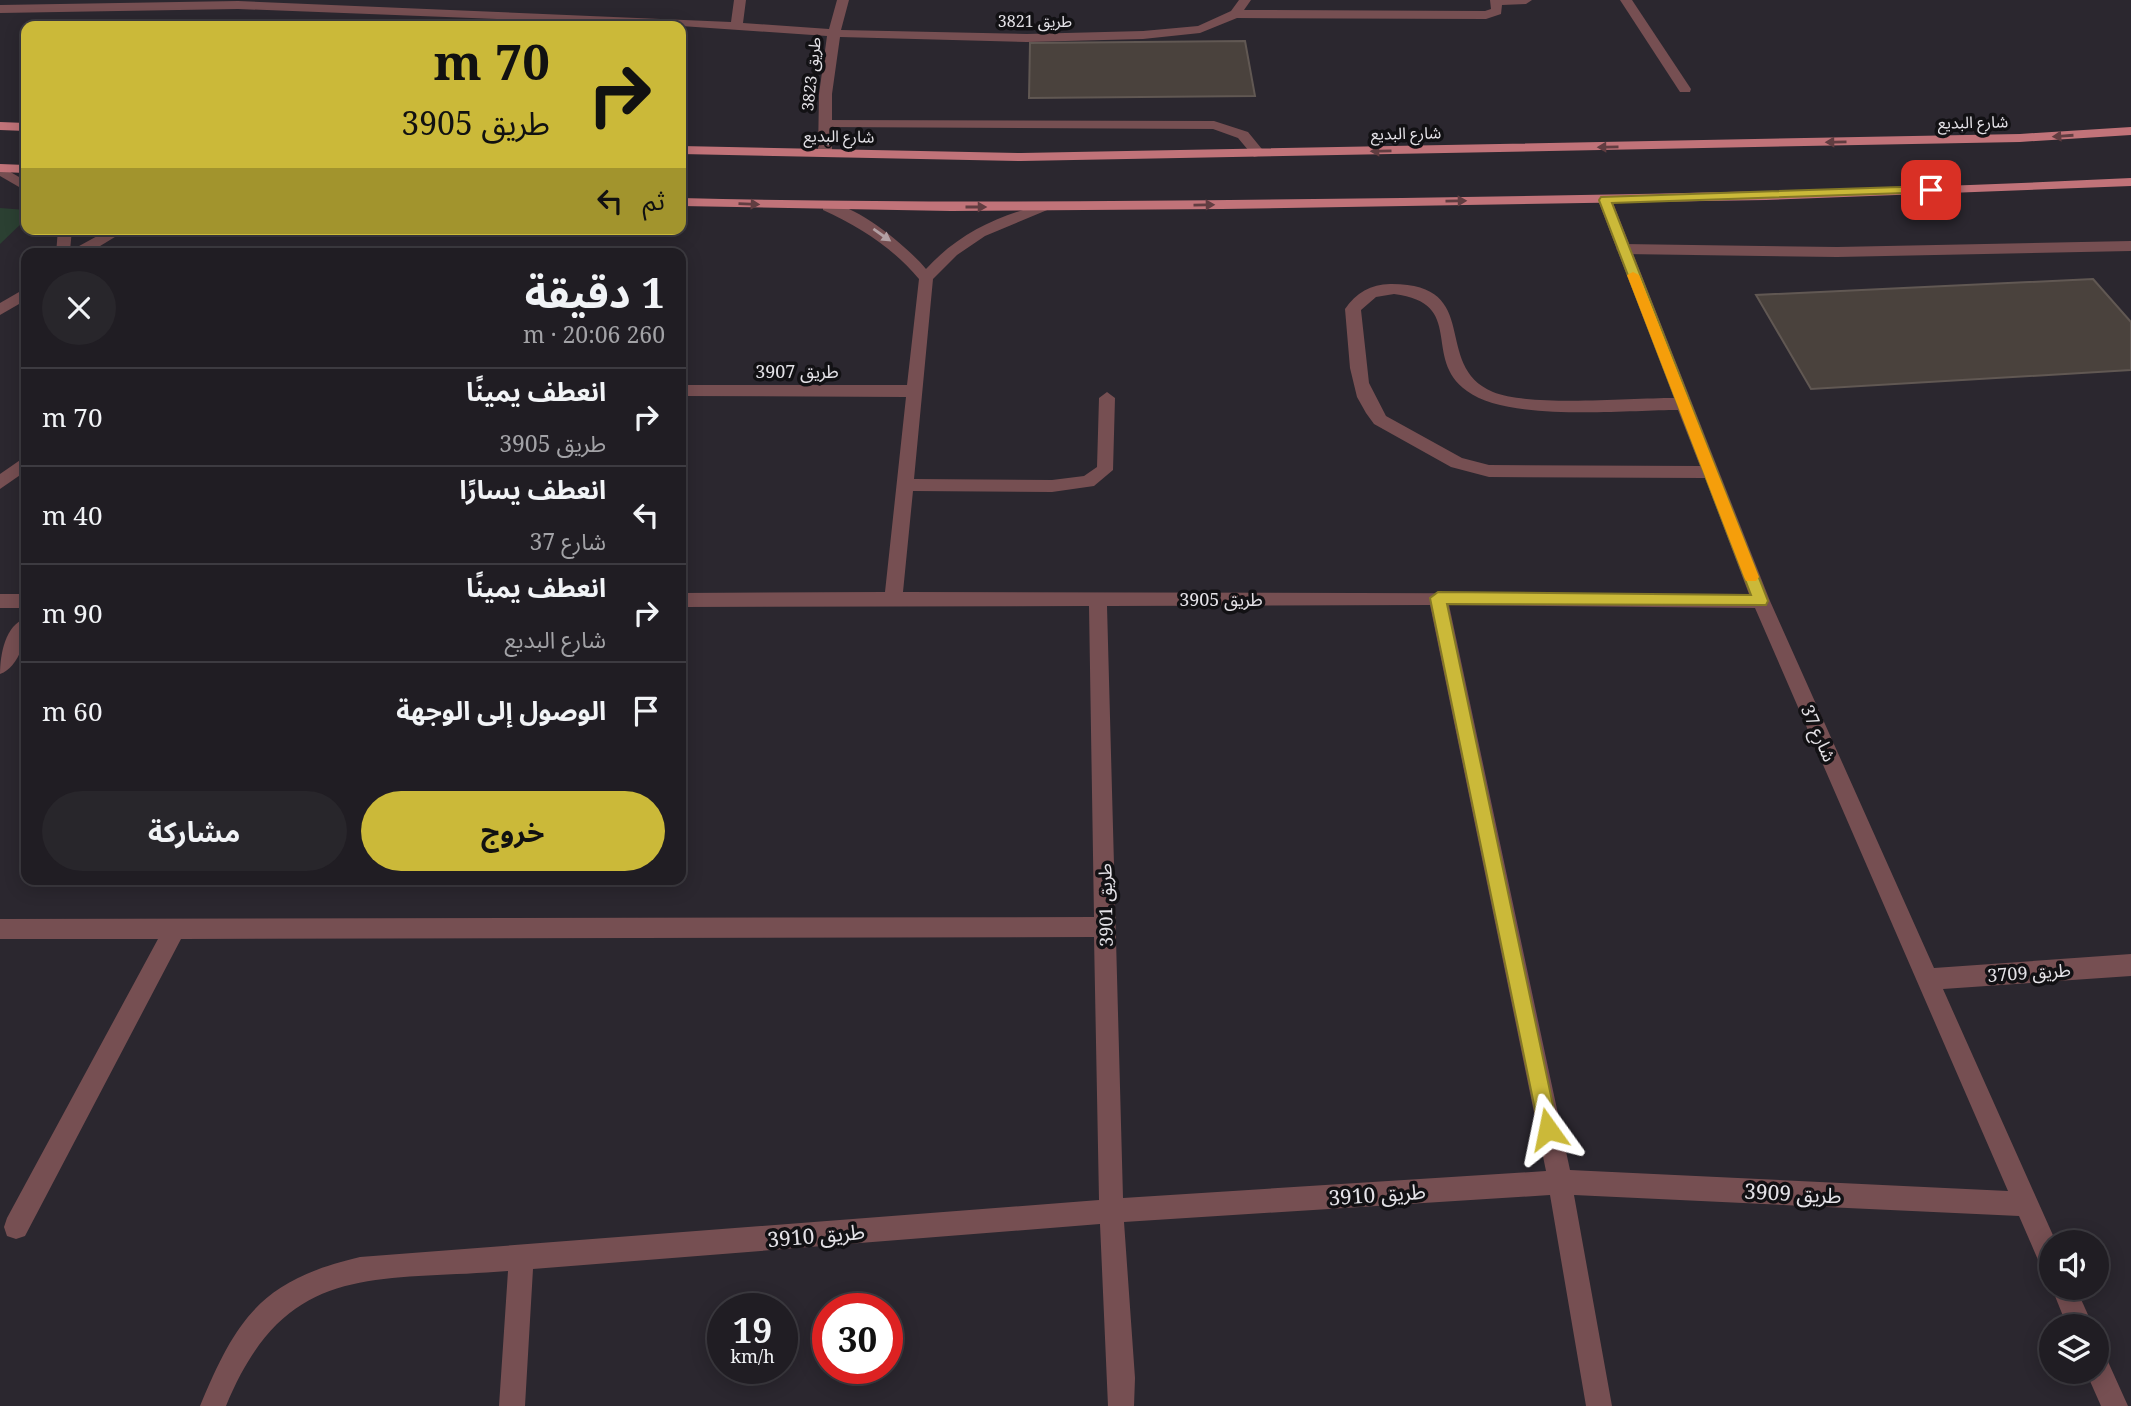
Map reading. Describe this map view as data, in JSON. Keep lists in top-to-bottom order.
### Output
{
  "streets": {
    "main road": ["شارع البديع"],
    "street": [
      "طريق 3821",
      "طريق 3823",
      "طريق 3907",
      "طريق 3905",
      "شارع 37",
      "طريق 3901",
      "طريق 3709",
      "طريق 3909",
      "طريق 3910"
    ]
  },
  "crossings": [
    ["طريق 3821", "طريق 3823"],
    ["طريق 3823", "شارع البديع"],
    ["طريق 3905", "شارع 37"],
    ["طريق 3905", "طريق 3901"],
    ["شارع 37", "طريق 3709"],
    ["شارع 37", "طريق 3909"],
    ["طريق 3901", "طريق 3910"],
    ["طريق 3909", "طريق 3910"]
  ],
  "page": {
    "turn": ["70 m", "طريق 3905"],
    "then": "ثم",
    "heading": ["1 دقيقة", "260 m · 20:06"],
    "list": [
      {
        "name": "انعطف يمينًا",
        "note": "طريق 3905",
        "value": "70 m"
      },
      {
        "name": "انعطف يسارًا",
        "note": "شارع 37",
        "value": "40 m"
      },
      {
        "name": "انعطف يمينًا",
        "note": "شارع البديع",
        "value": "90 m"
      },
      {
        "name": "الوصول إلى الوجهة",
        "value": "60 m"
      }
    ],
    "buttons": ["خروج", "مشاركة"],
    "speed": "19 km/h",
    "limit": "30"
  }
}
